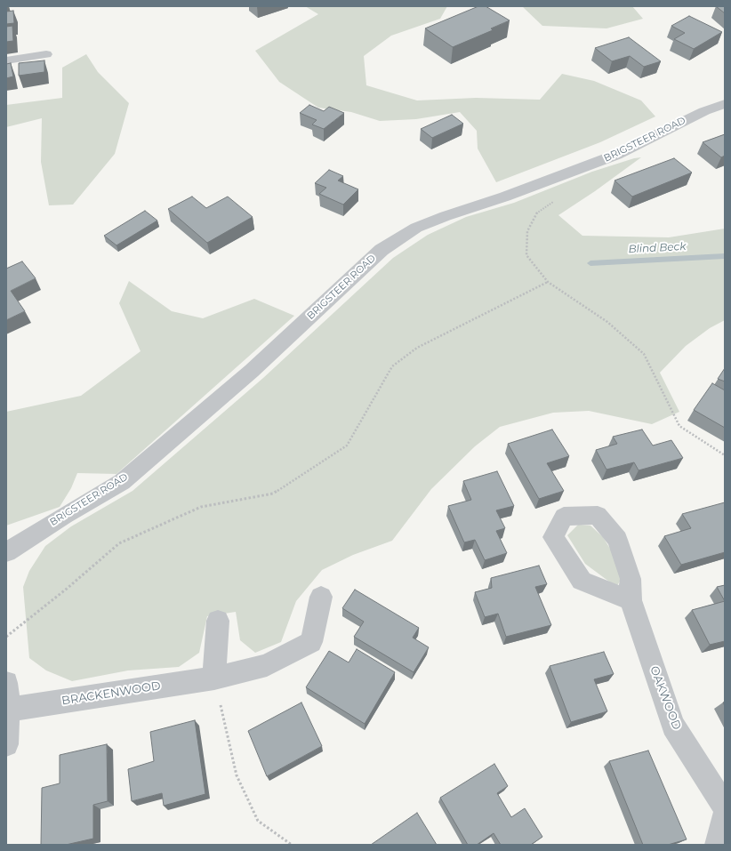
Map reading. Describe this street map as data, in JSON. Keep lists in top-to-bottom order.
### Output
{
  "streets": {
    "street": ["BRIGSTEER ROAD", "BRACKENWOOD", "OAKWOOD"]
  },
  "water": ["Blind Beck"]
}
